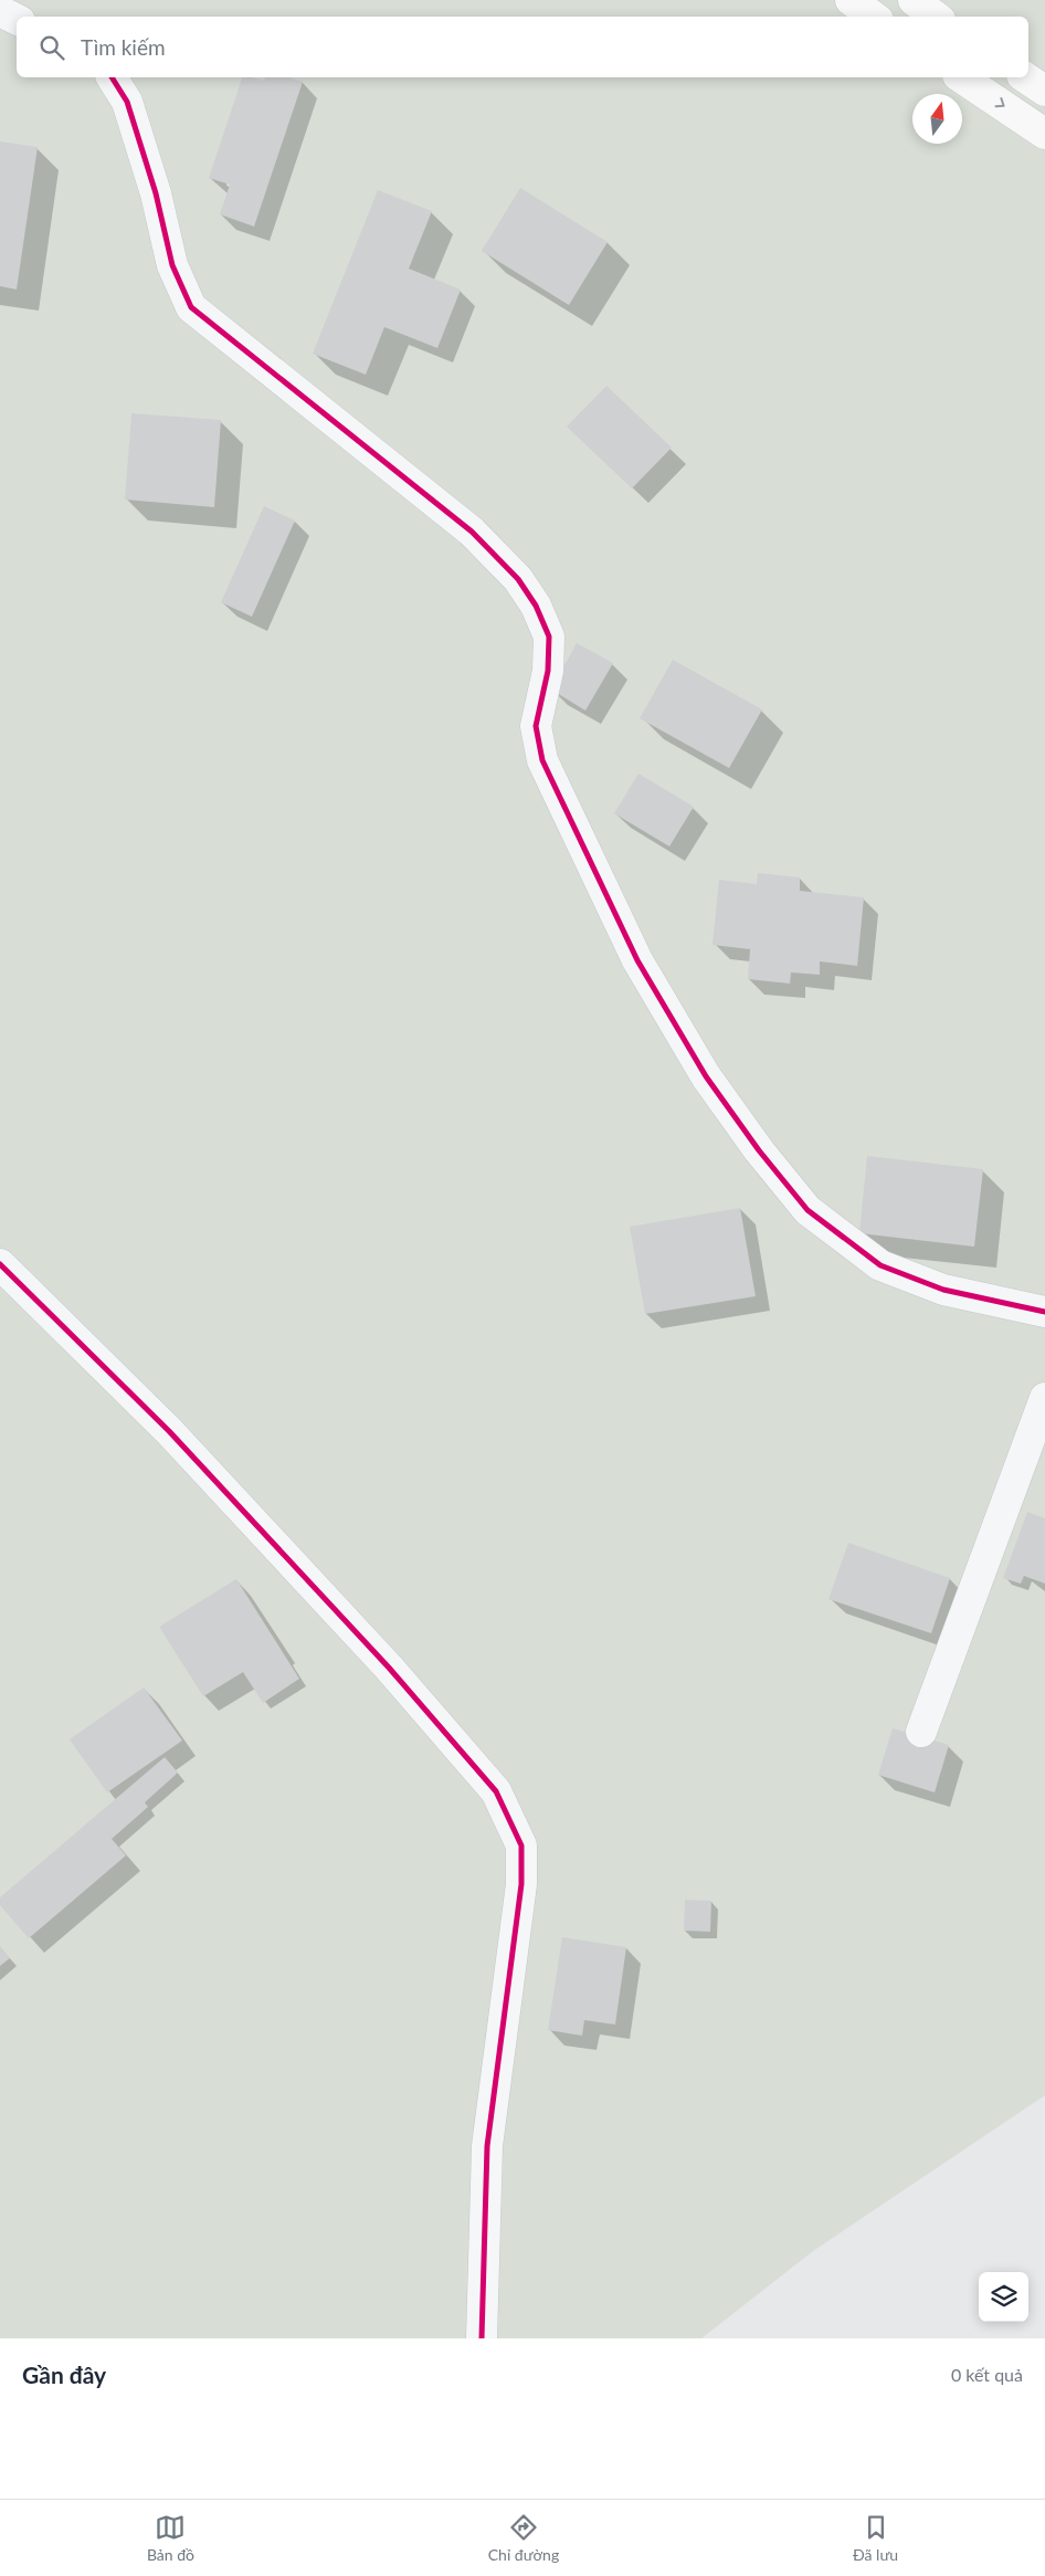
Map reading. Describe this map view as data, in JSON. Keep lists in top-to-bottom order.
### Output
{
  "north": "top",
  "page": {
    "search": "Tìm kiếm",
    "heading": ["Gần đây", "0 kết quả"],
    "nav": ["Bản đồ", "Chỉ đường", "Đã lưu"]
  }
}
